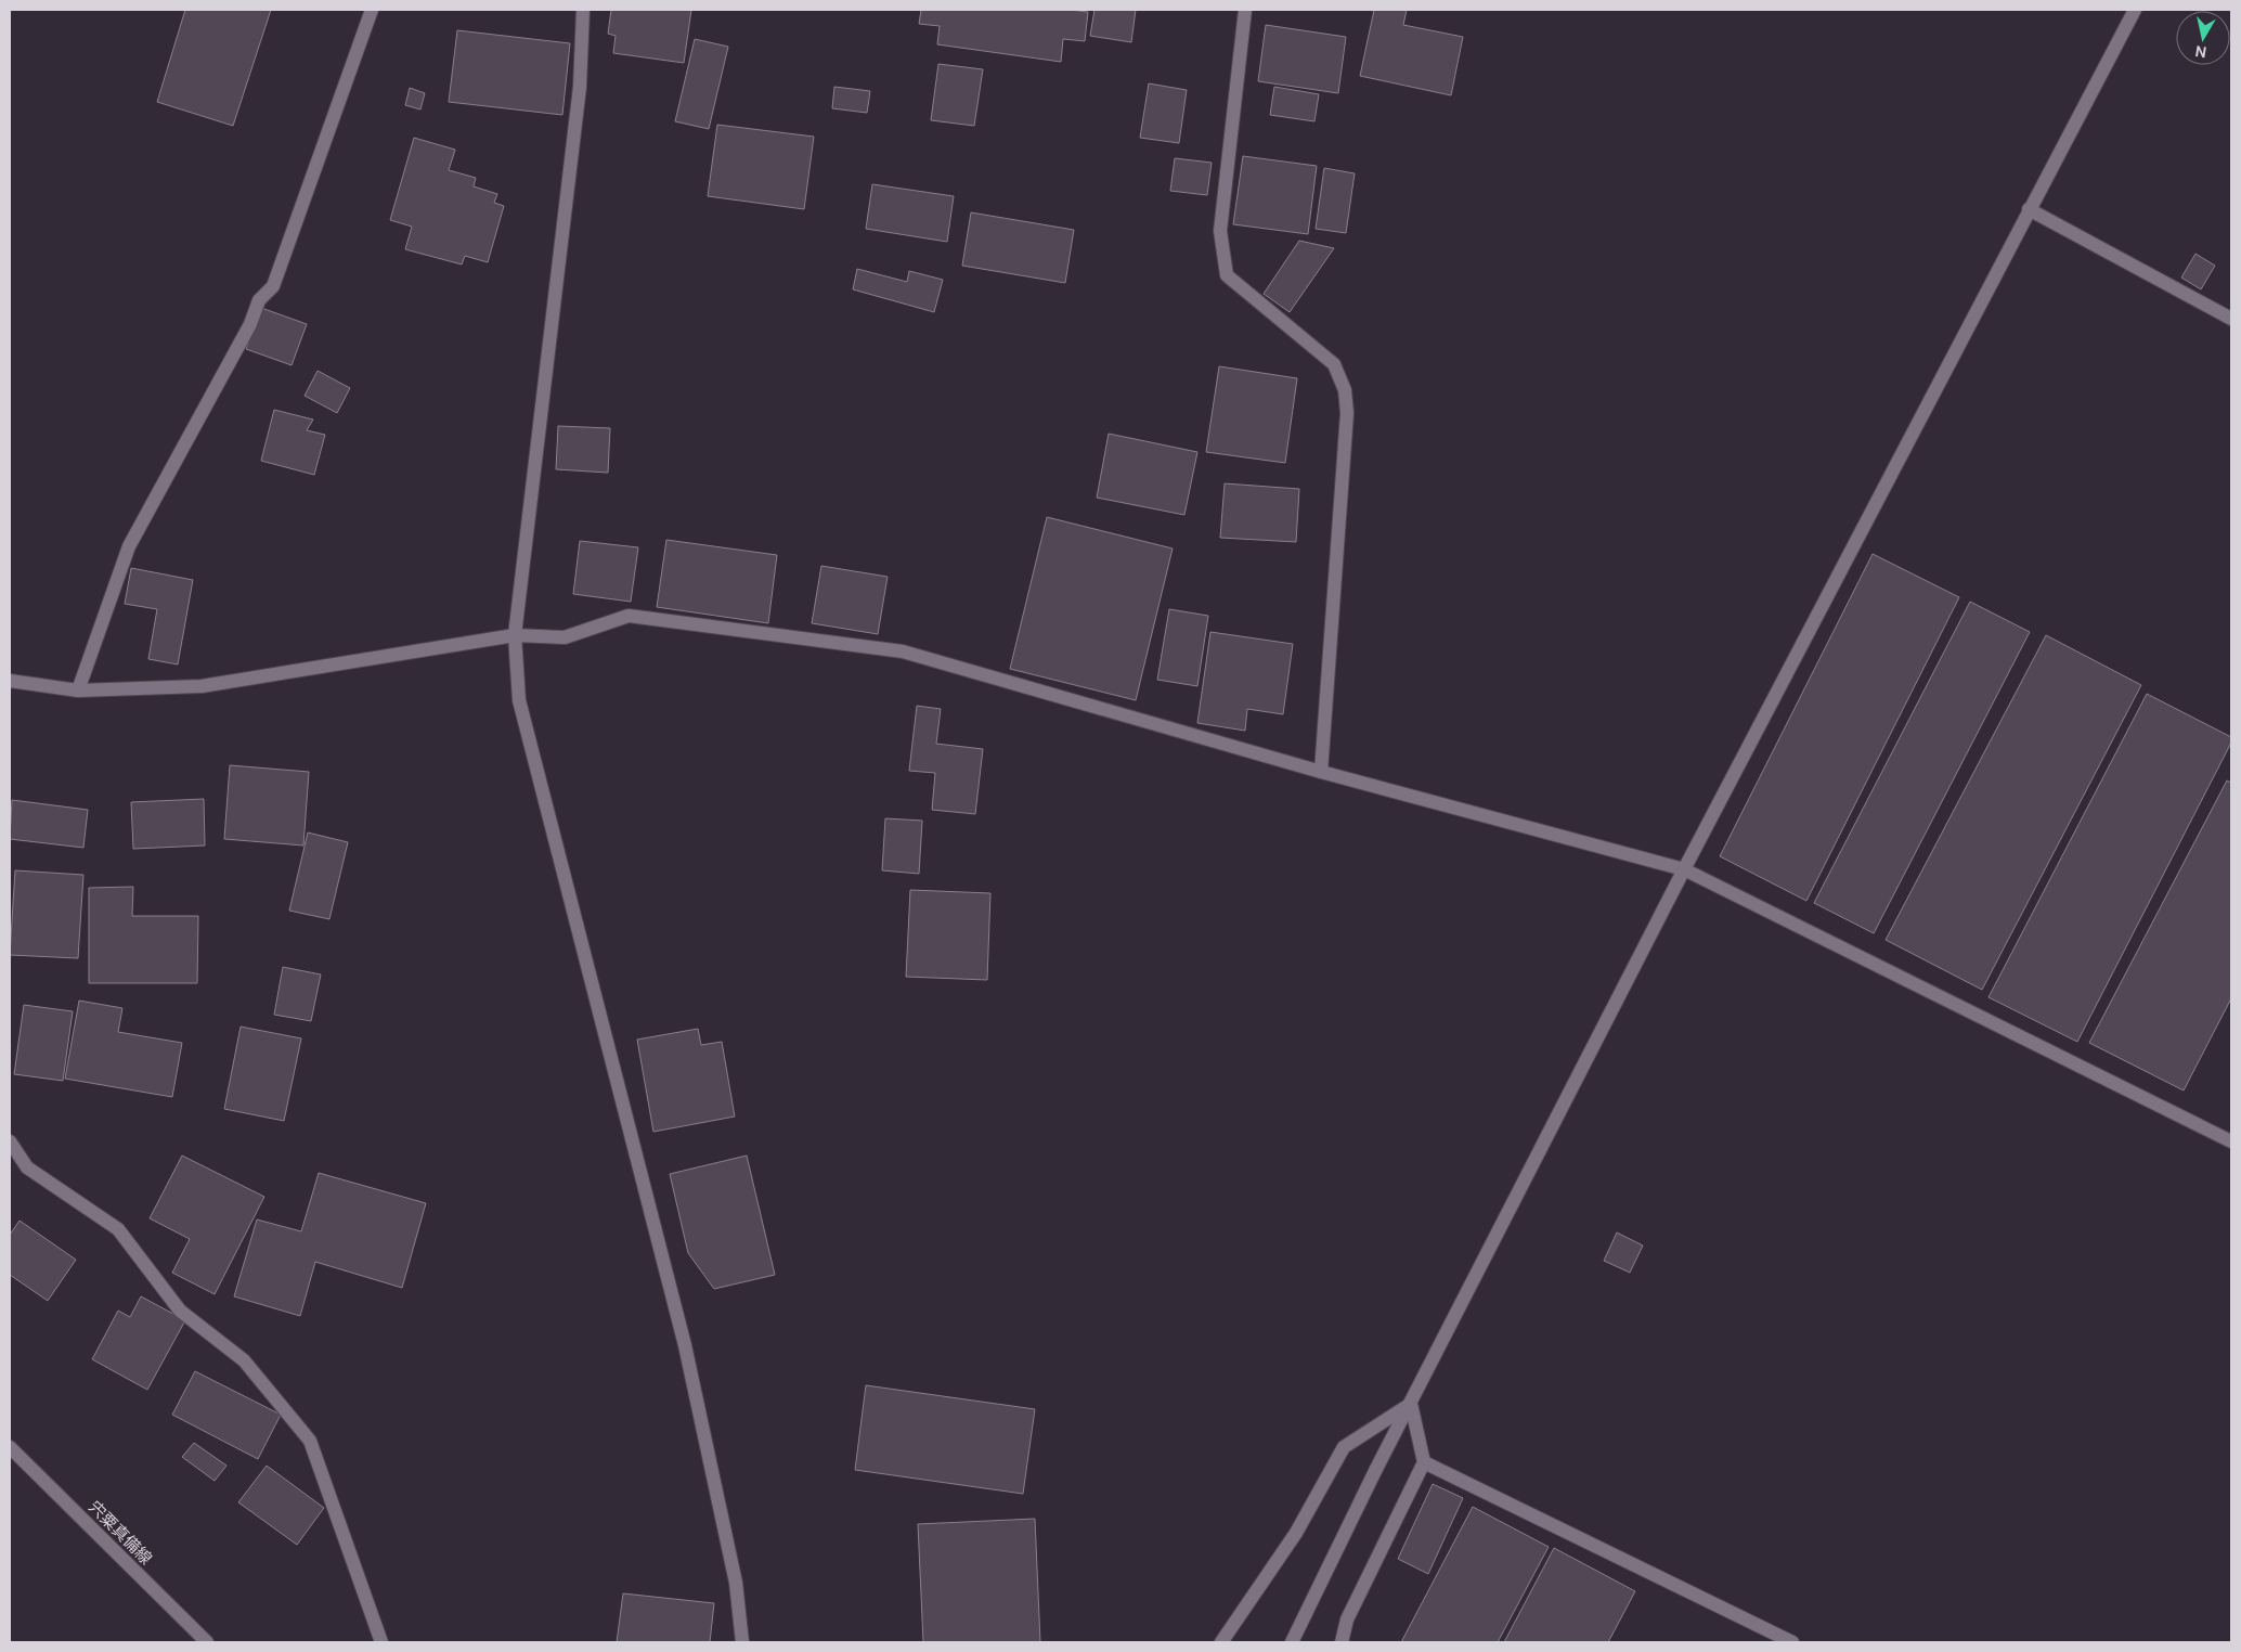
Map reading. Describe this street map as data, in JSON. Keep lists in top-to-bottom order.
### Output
{
  "streets": {
    "street": ["宍粟真備線"]
  },
  "north": "bottom"
}
